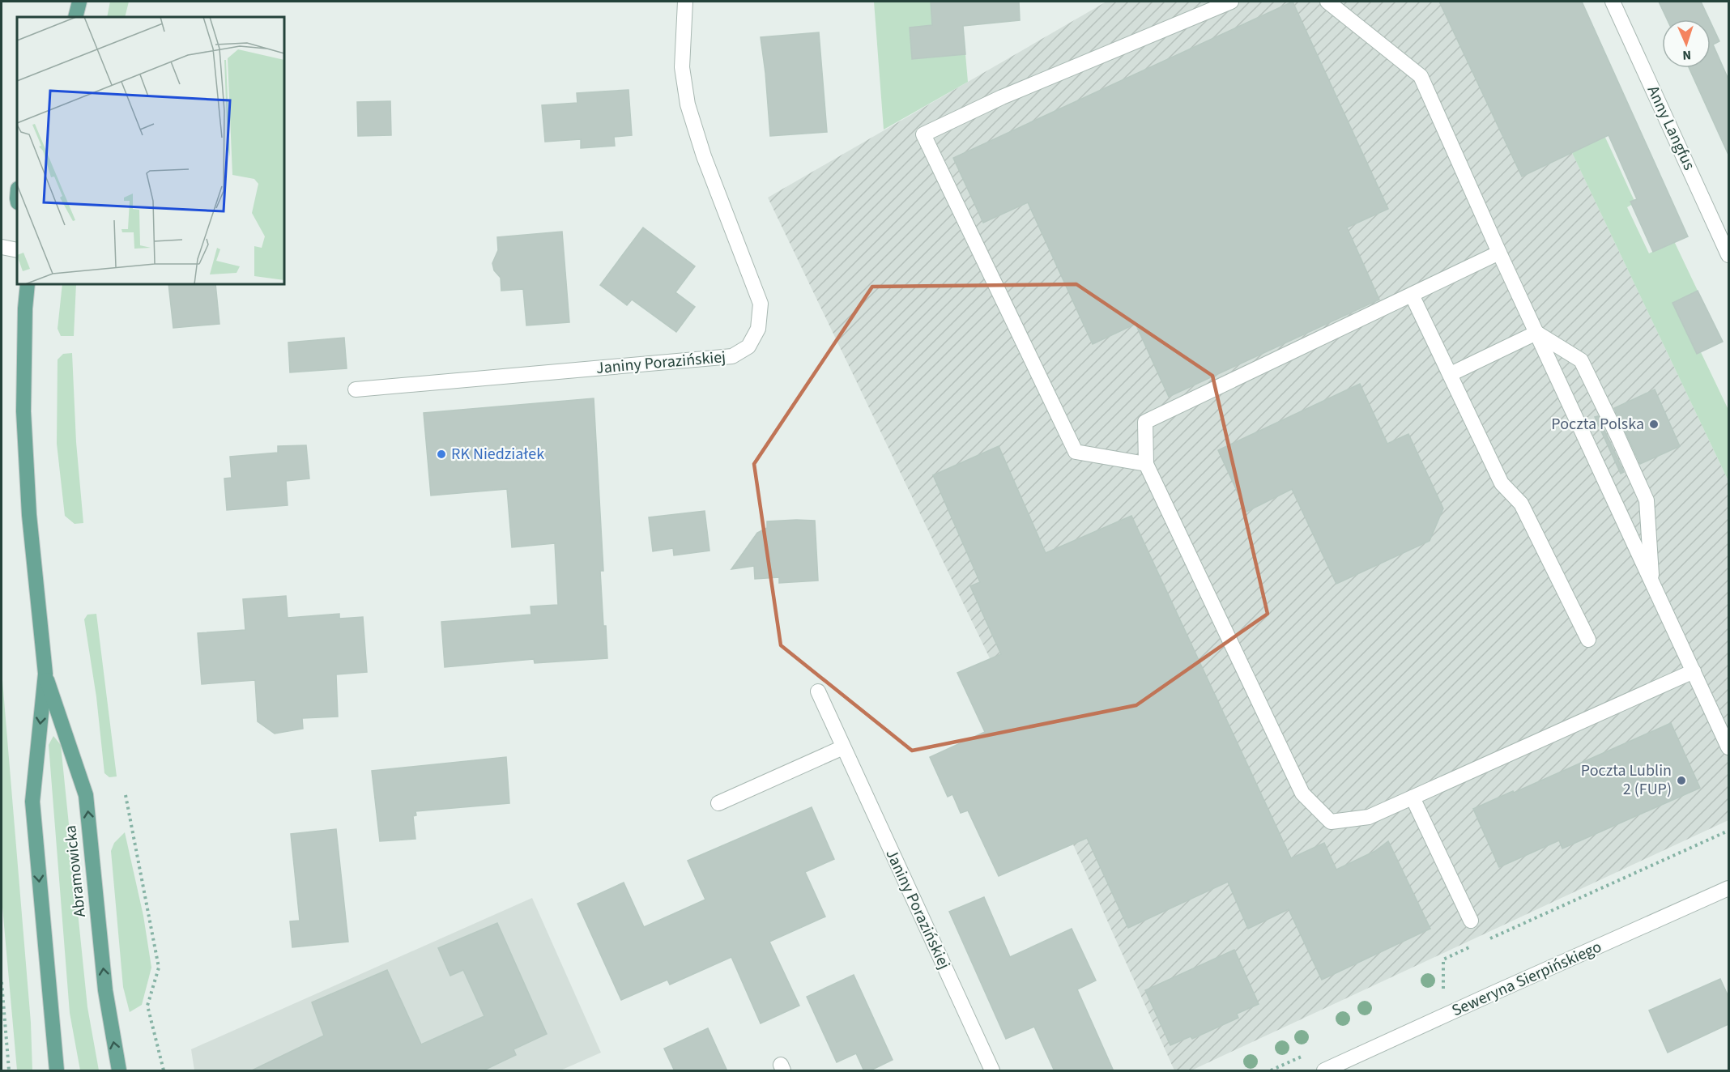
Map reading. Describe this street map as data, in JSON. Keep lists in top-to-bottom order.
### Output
{
  "streets": {
    "main road": ["Abramowicka"],
    "street": ["Anny Langfus", "Janiny Porazińskiej", "Seweryna Sierpińskiego"]
  },
  "places": ["Poczta Polska", "RK Niedziałek", "Poczta Lublin 2 (FUP)"],
  "north": "bottom"
}
